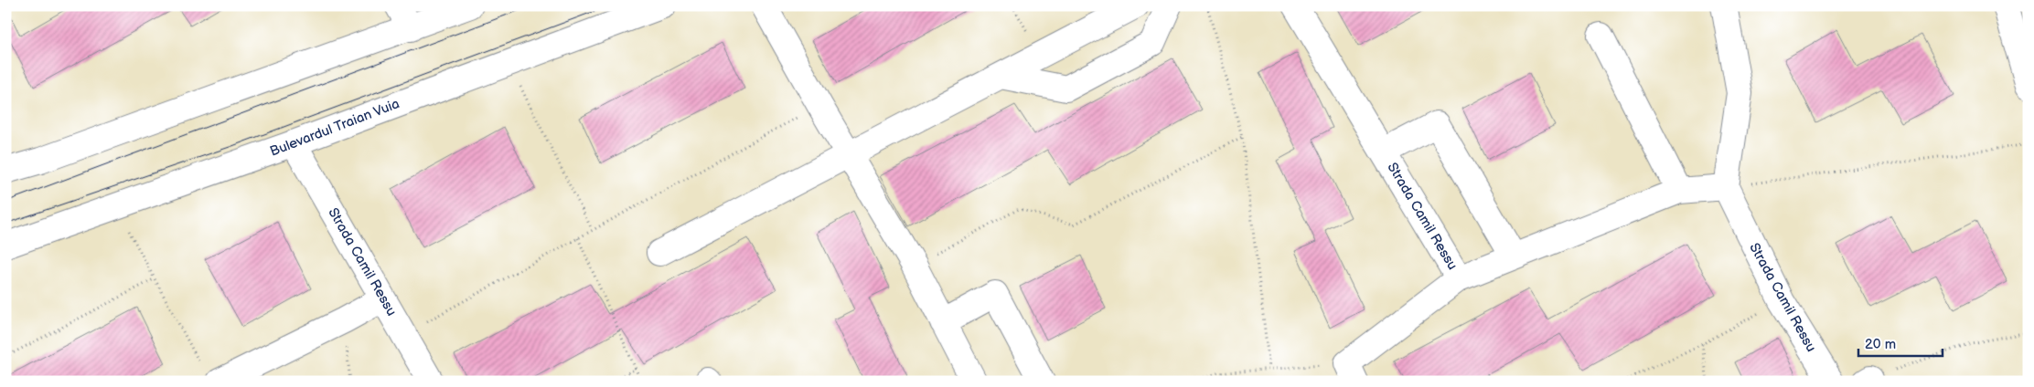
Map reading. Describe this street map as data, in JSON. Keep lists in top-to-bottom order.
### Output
{
  "streets": {
    "street": ["Bulevardul Traian Vuia", "Strada Camil Ressu"]
  },
  "crossings": [
    ["Bulevardul Traian Vuia", "Strada Camil Ressu"]
  ],
  "scale_bar": "20 m"
}
